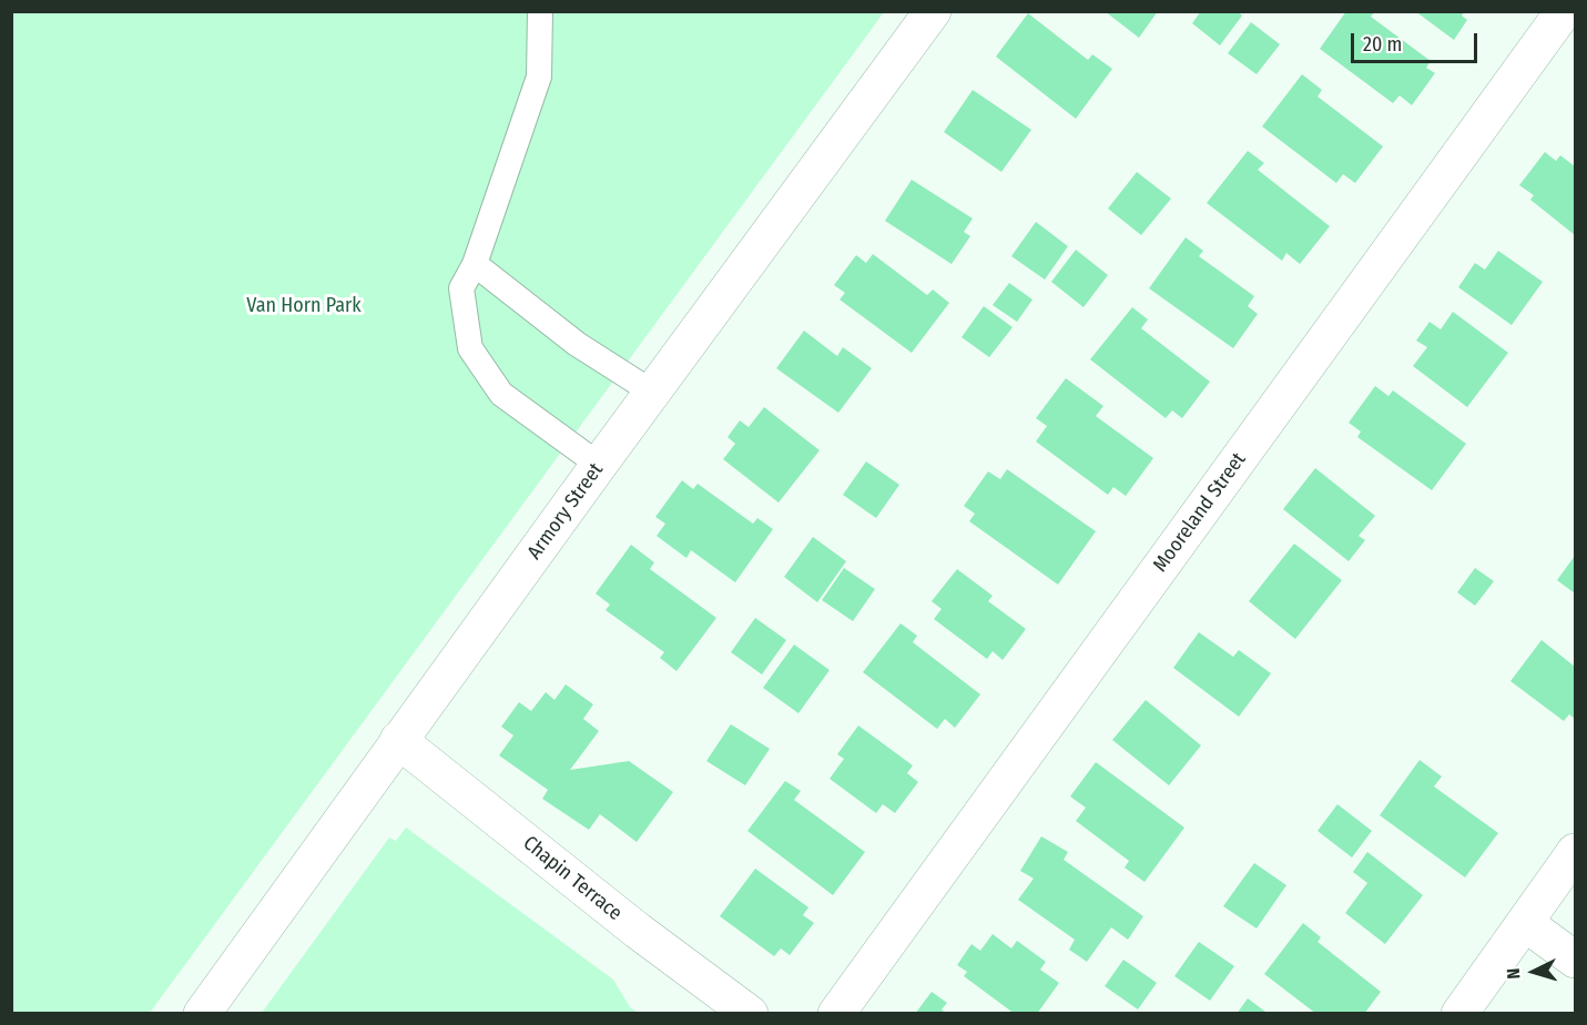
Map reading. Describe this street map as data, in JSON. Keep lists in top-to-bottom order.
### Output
{
  "streets": {
    "street": ["Armory Street", "Mooreland Street", "Chapin Terrace"]
  },
  "crossings": [
    ["Armory Street", "Chapin Terrace"]
  ],
  "parks": ["Van Horn Park"],
  "scale_bar": "20 m",
  "north": "left"
}
